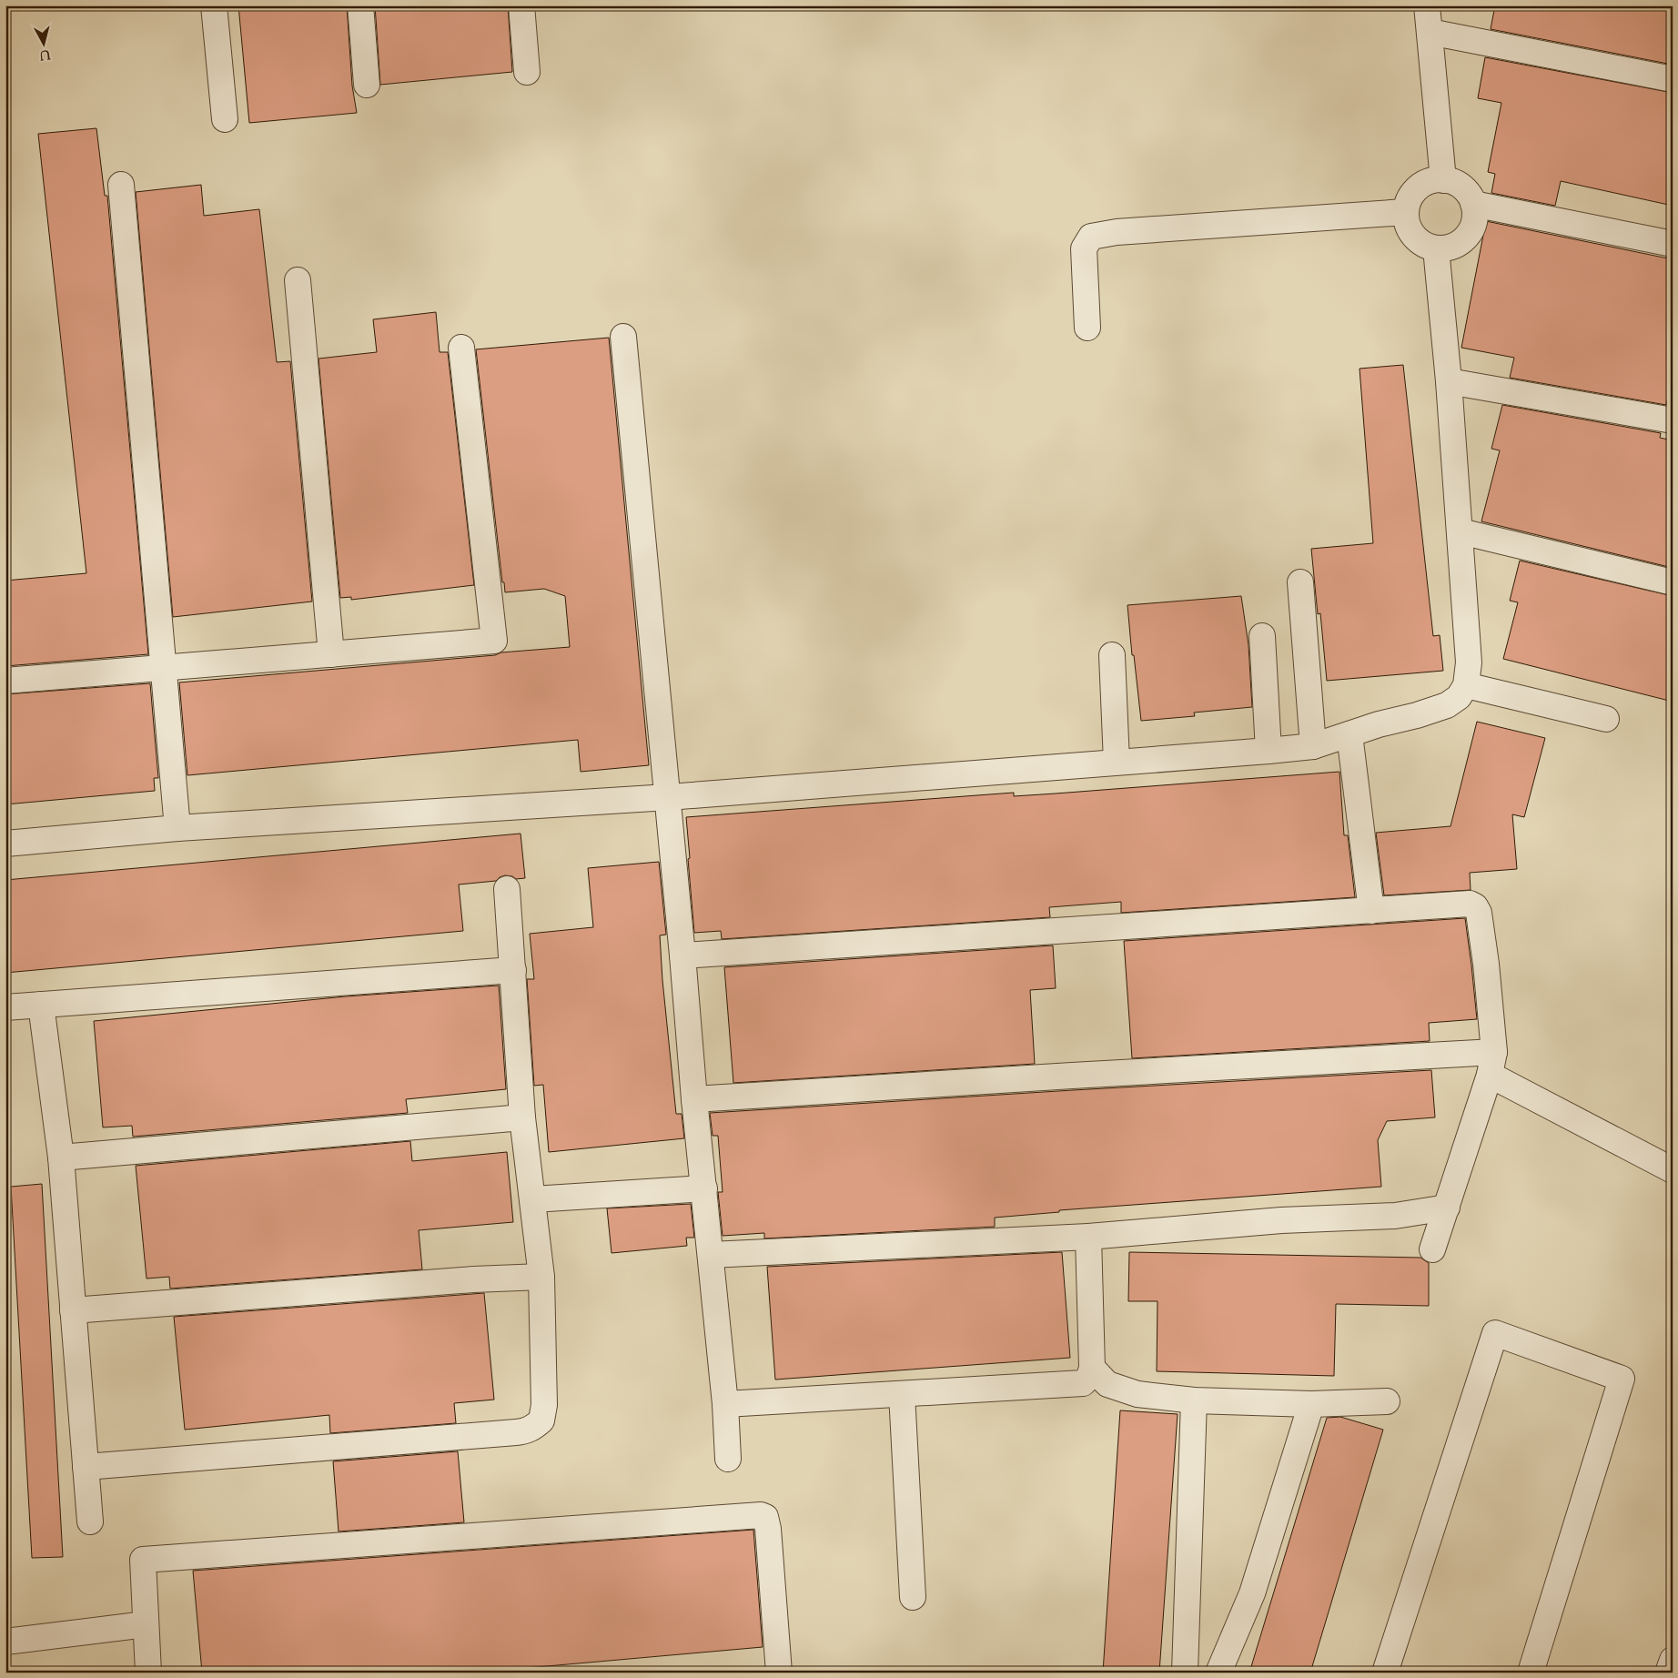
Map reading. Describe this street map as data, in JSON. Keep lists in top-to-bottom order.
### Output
{
  "north": "bottom"
}
